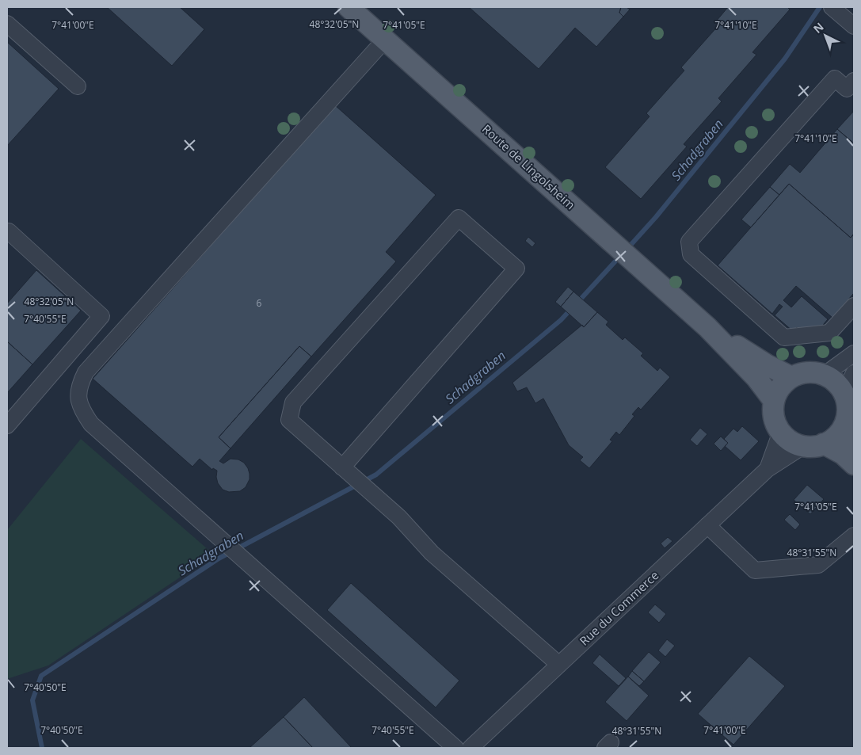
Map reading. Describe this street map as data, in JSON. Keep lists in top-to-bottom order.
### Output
{
  "streets": {
    "main road": ["Route de Lingolsheim"],
    "street": ["Rue du Commerce"]
  },
  "water": ["Schadgraben"],
  "house_numbers": ["6"],
  "north": "top left",
  "coordinates": [
    "48°32'05\"N",
    "7°41'00\"E",
    "7°41'10\"E",
    "7°41'05\"E",
    "7°40'55\"E",
    "48°31'55\"N",
    "7°40'50\"E"
  ]
}
